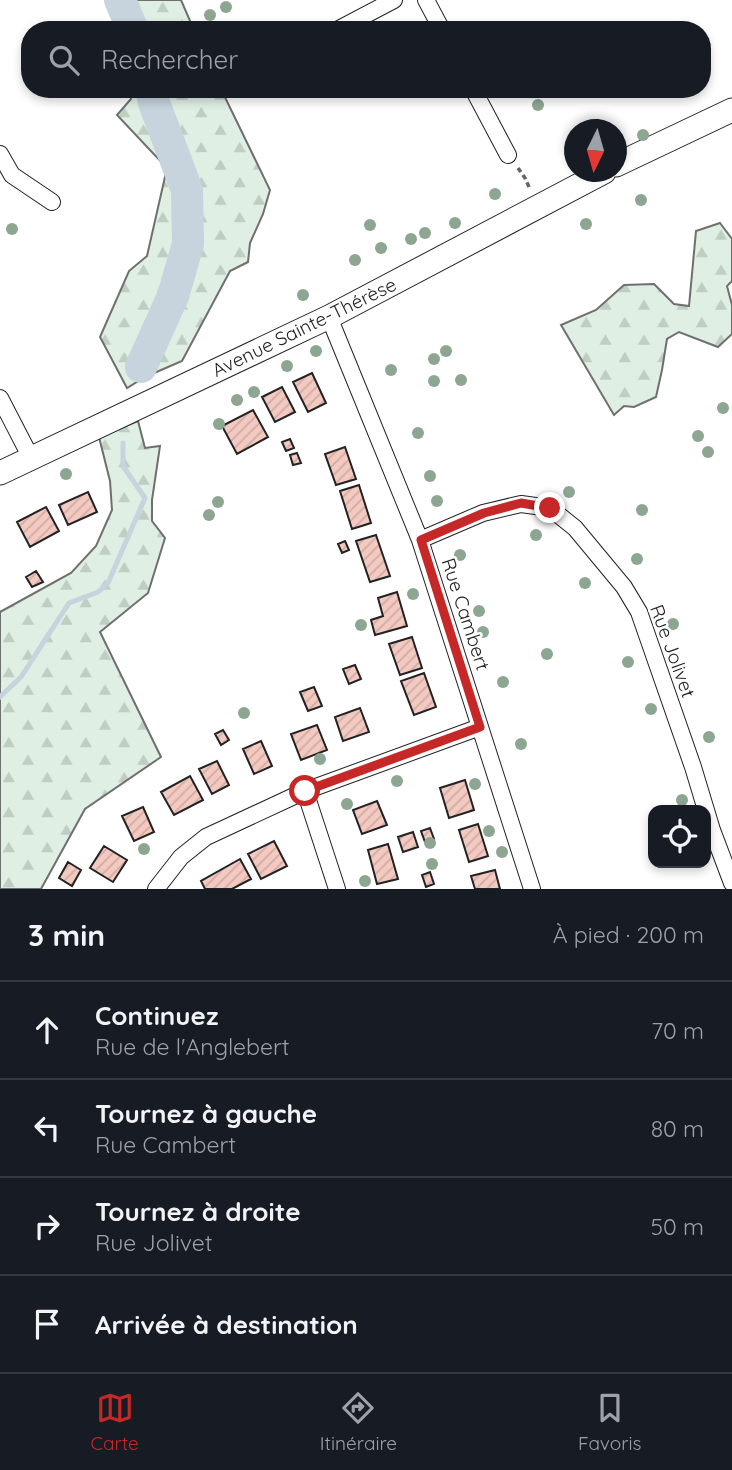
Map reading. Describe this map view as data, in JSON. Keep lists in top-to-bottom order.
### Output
{
  "streets": {
    "street": ["Avenue Sainte-Thérèse", "Rue Cambert", "Rue Jolivet"]
  },
  "crossings": [
    ["Avenue Sainte-Thérèse", "Rue Cambert"],
    ["Rue Cambert", "Rue Jolivet"]
  ],
  "north": "bottom",
  "page": {
    "search": "Rechercher",
    "heading": ["3 min", "À pied · 200 m"],
    "list": [
      ["Continuez", "Rue de l'Anglebert", "70 m"],
      ["Tournez à gauche", "Rue Cambert", "80 m"],
      ["Tournez à droite", "Rue Jolivet", "50 m"],
      "Arrivée à destination"
    ],
    "nav": ["Carte", "Itinéraire", "Favoris"]
  }
}
